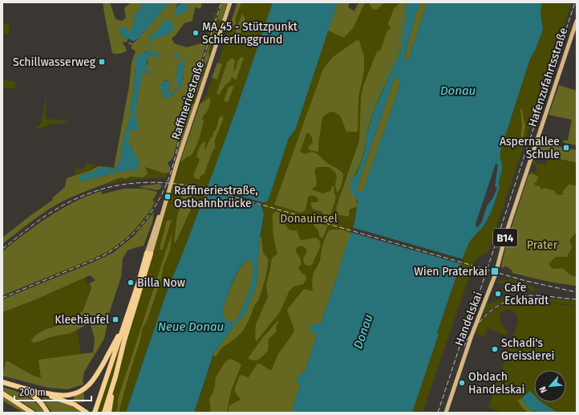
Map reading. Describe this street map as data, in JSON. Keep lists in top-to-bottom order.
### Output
{
  "streets": {
    "main road": [
      "Hafenzufahrtsstraße",
      "Raffineriestraße",
      "B14",
      "Handelskai"
    ]
  },
  "crossings": [
    ["Hafenzufahrtsstraße", "Handelskai"]
  ],
  "water": ["Donau", "Neue Donau"],
  "parks": ["Donauinsel", "Prater"],
  "places": {
    "other": [
      "MA 45 - Stützpunkt Schierlinggrund",
      "Billa Now",
      "Cafe Eckhardt",
      "Schadi's Greisslerei",
      "Obdach Handelskai"
    ],
    "transit": [
      "Schillwasserweg",
      "Aspernallee Schule",
      "Raffineriestraße, Ostbahnbrücke",
      "Wien Praterkai",
      "Kleehäufel"
    ]
  },
  "scale_bar": "200 m",
  "north": "bottom left"
}
